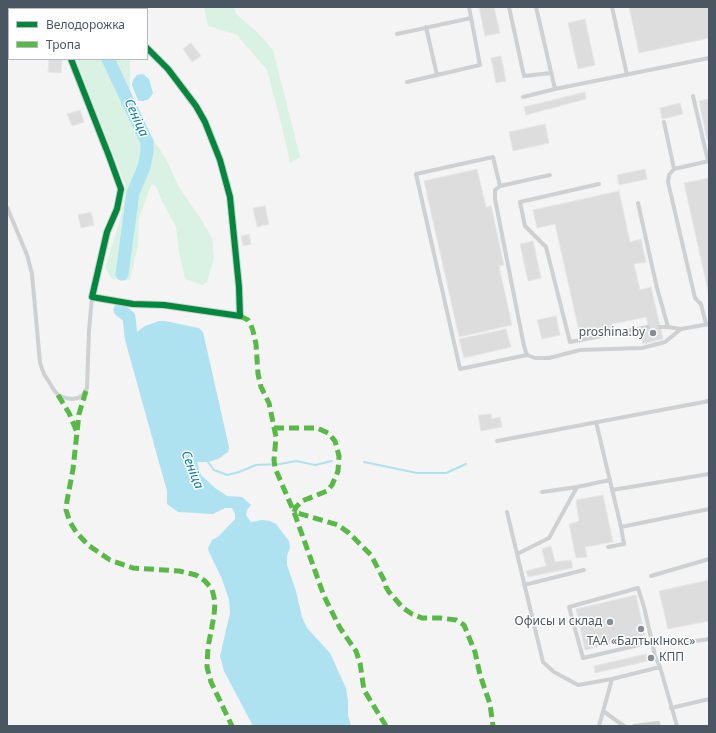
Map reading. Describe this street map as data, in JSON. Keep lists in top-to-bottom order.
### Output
{
  "water": ["Сеніца"],
  "places": [
    "proshina.by",
    "Офисы и склад",
    "ТАА «БалтыкІнокс»",
    "КПП"
  ],
  "legend": ["Велодорожка", "Тропа"]
}
